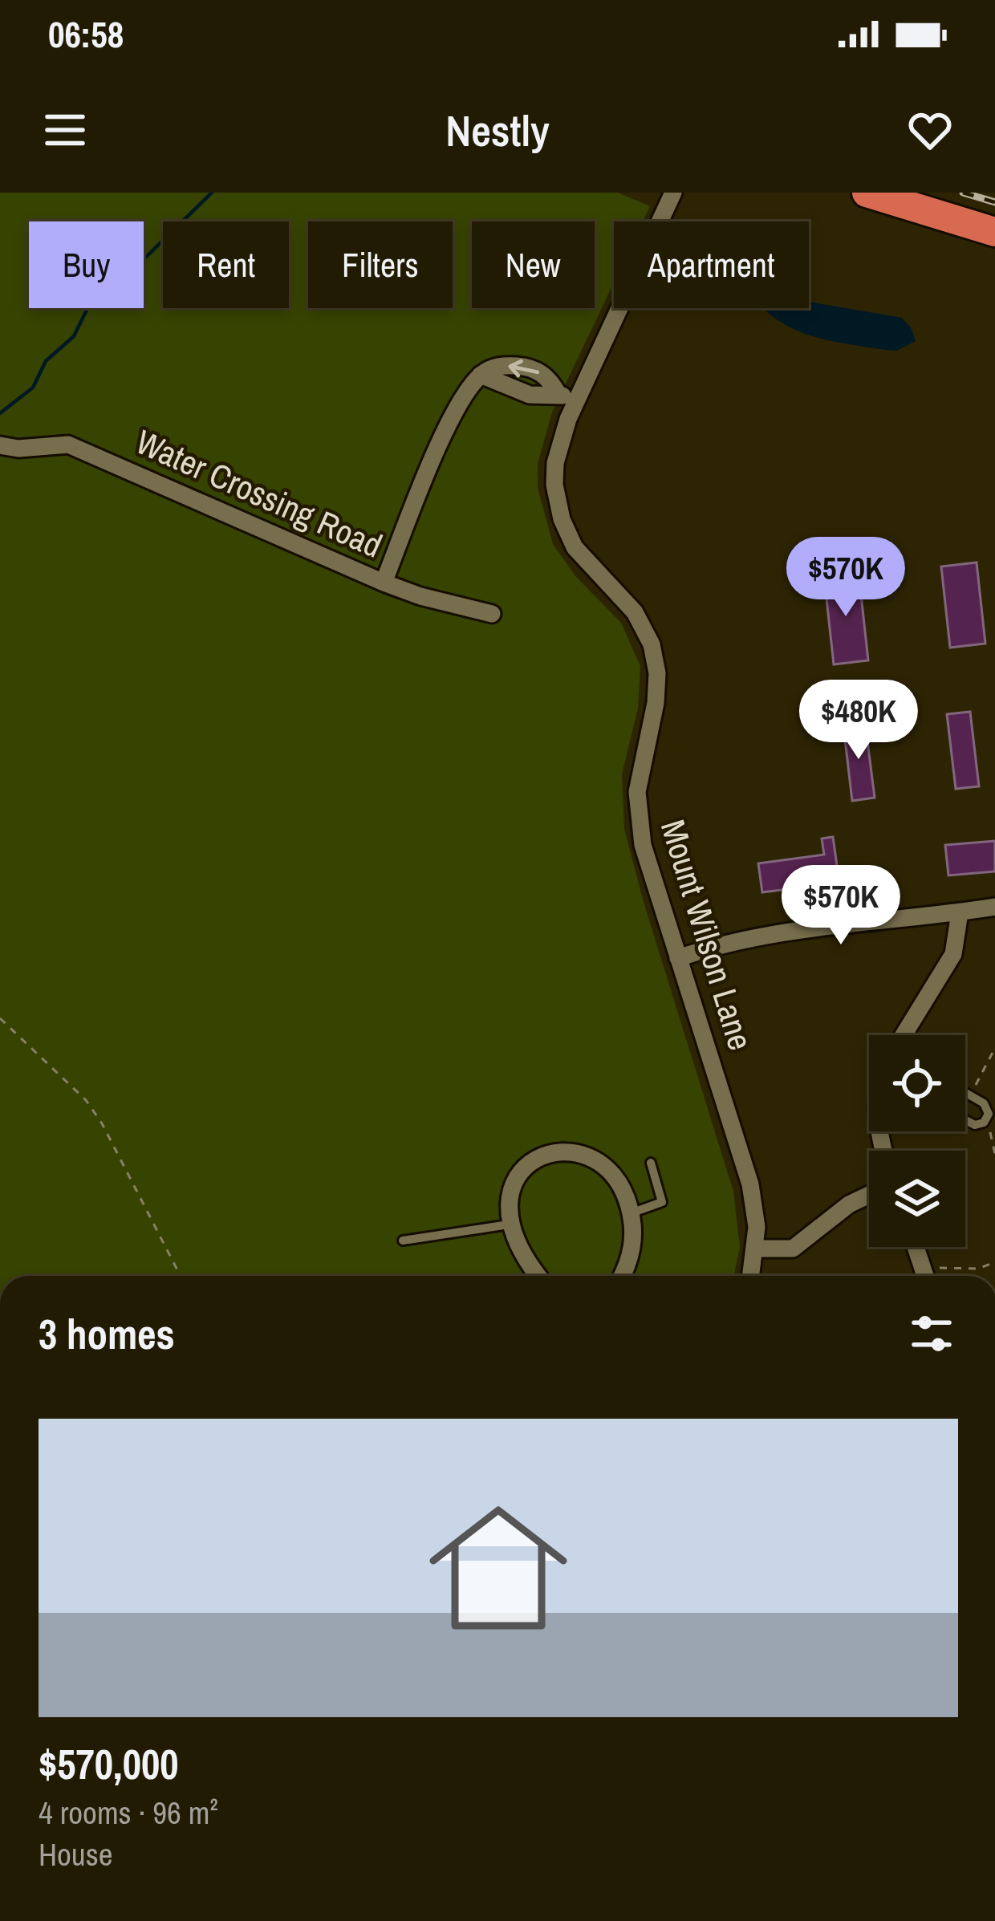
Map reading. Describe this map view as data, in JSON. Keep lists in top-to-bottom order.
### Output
{
  "streets": {
    "street": ["Water Crossing Road", "Mount Wilson Lane"]
  },
  "page": {
    "status": "06:58",
    "header": "Nestly",
    "chip": [
      "Buy",
      "Rent",
      "Filters",
      "New",
      "Apartment"
    ],
    "price": ["$570K", "$480K", "$570K"],
    "heading": "3 homes",
    "list": [
      {
        "name": "$570,000",
        "note": "4 rooms · 96 m² · House"
      }
    ]
  }
}
